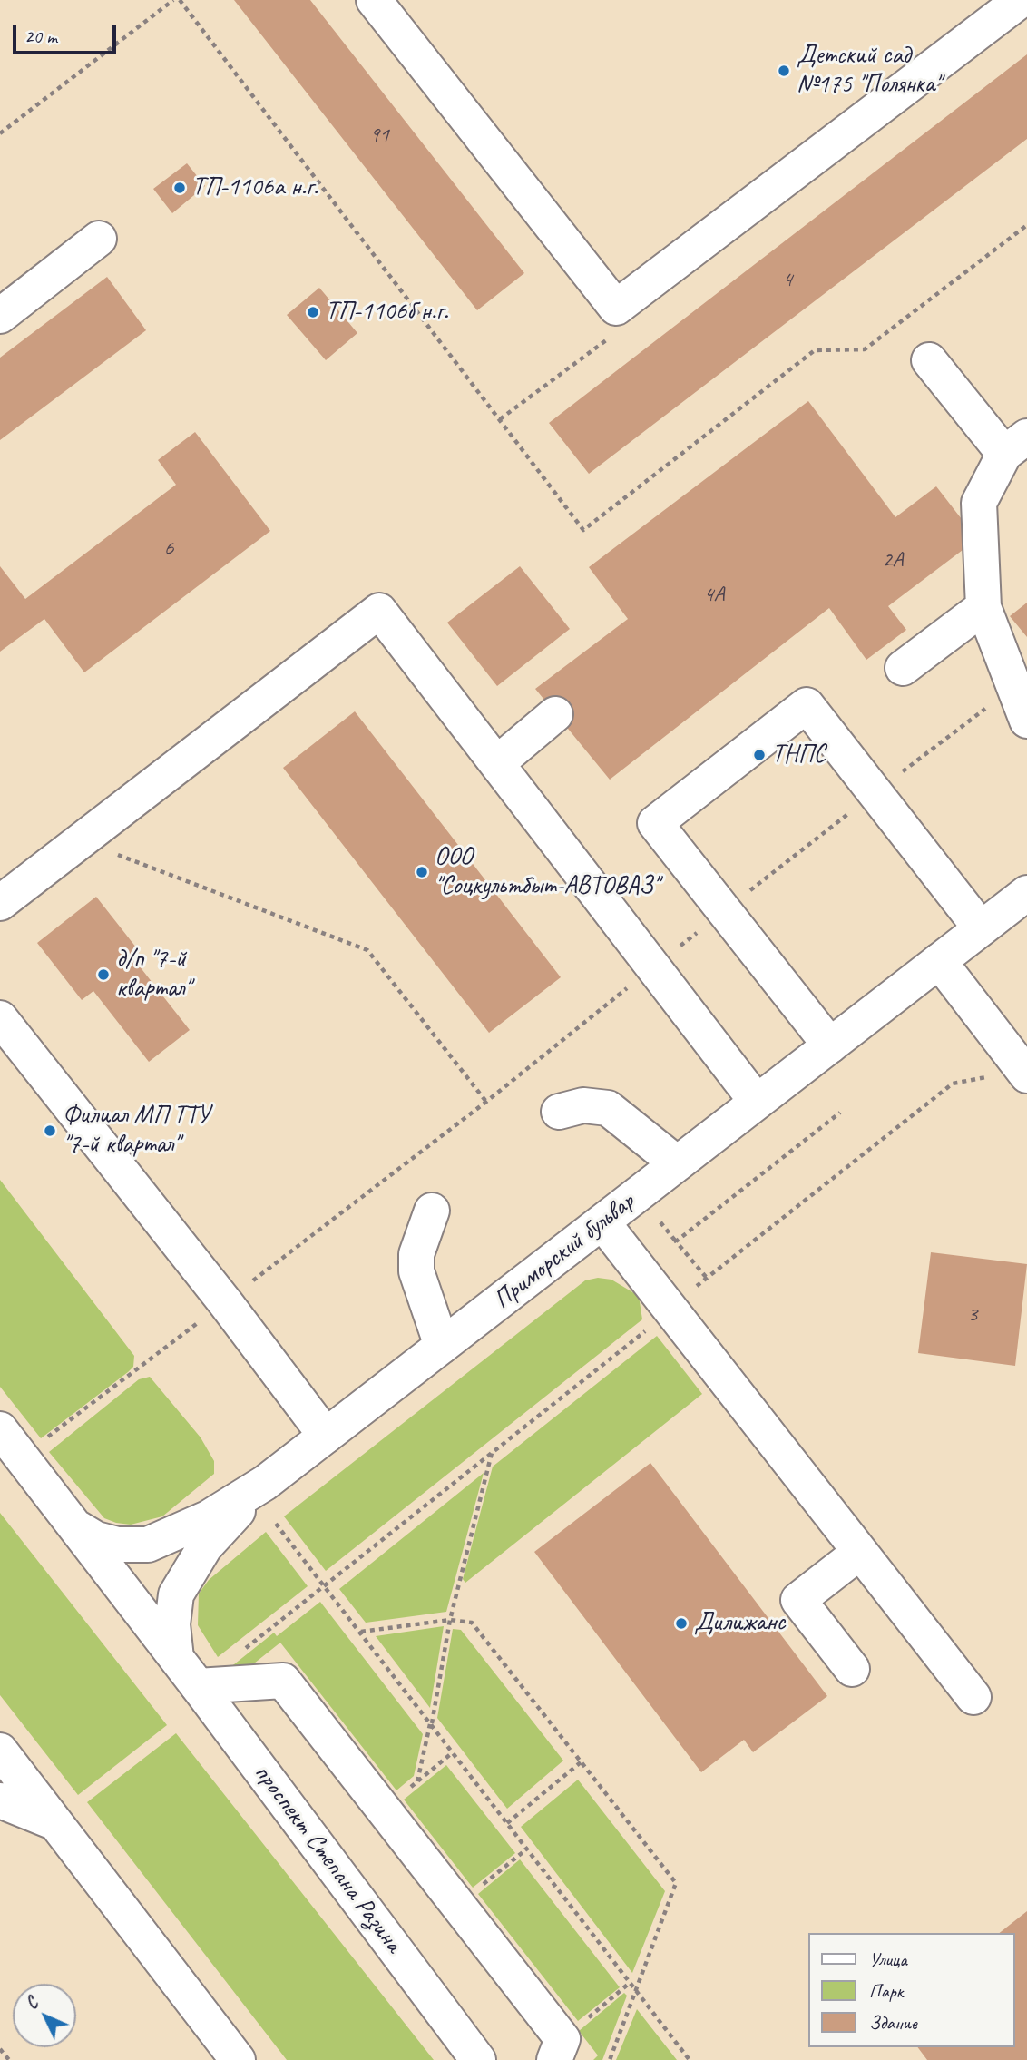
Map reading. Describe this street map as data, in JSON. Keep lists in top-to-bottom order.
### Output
{
  "streets": {
    "main road": ["Приморский бульвар", "проспект Степана Разина"]
  },
  "crossings": [
    ["Приморский бульвар", "проспект Степана Разина"]
  ],
  "places": [
    "Детский сад №175 \"Полянка\"",
    "ТП-1106а н.г.",
    "ТП-1106б н.г.",
    "ТНПС",
    "ООО \"Соцкультбыт-АВТОВАЗ\"",
    "д/п \"7-й квартал\"",
    "Филиал МП ТТУ \"7-й квартал\"",
    "Дилижанс"
  ],
  "house_numbers": [
    "91",
    "4",
    "6",
    "2А",
    "4А",
    "3"
  ],
  "legend": ["Улица", "Парк", "Здание"],
  "scale_bar": "20 m",
  "north": "top left"
}
